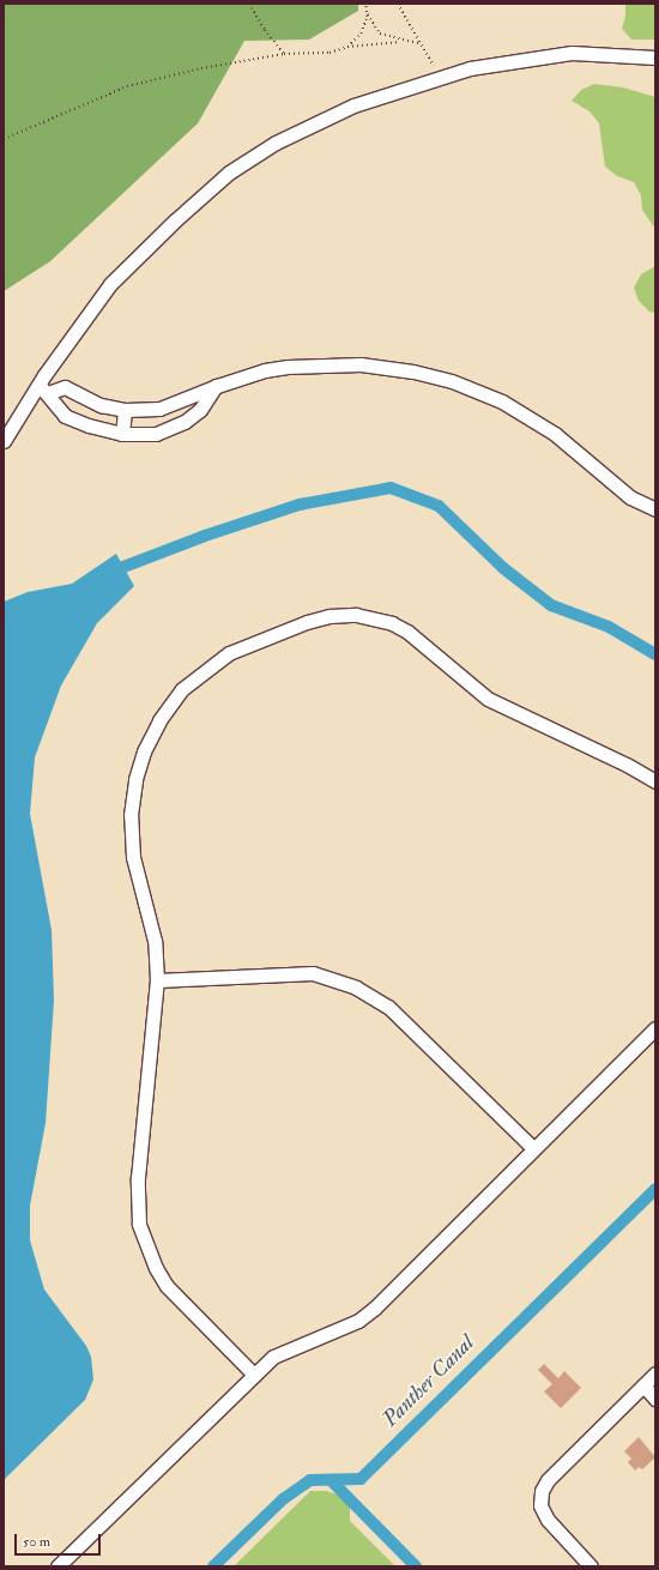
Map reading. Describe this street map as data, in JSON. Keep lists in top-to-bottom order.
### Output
{
  "water": ["Panther Canal"],
  "scale_bar": "50 m"
}
